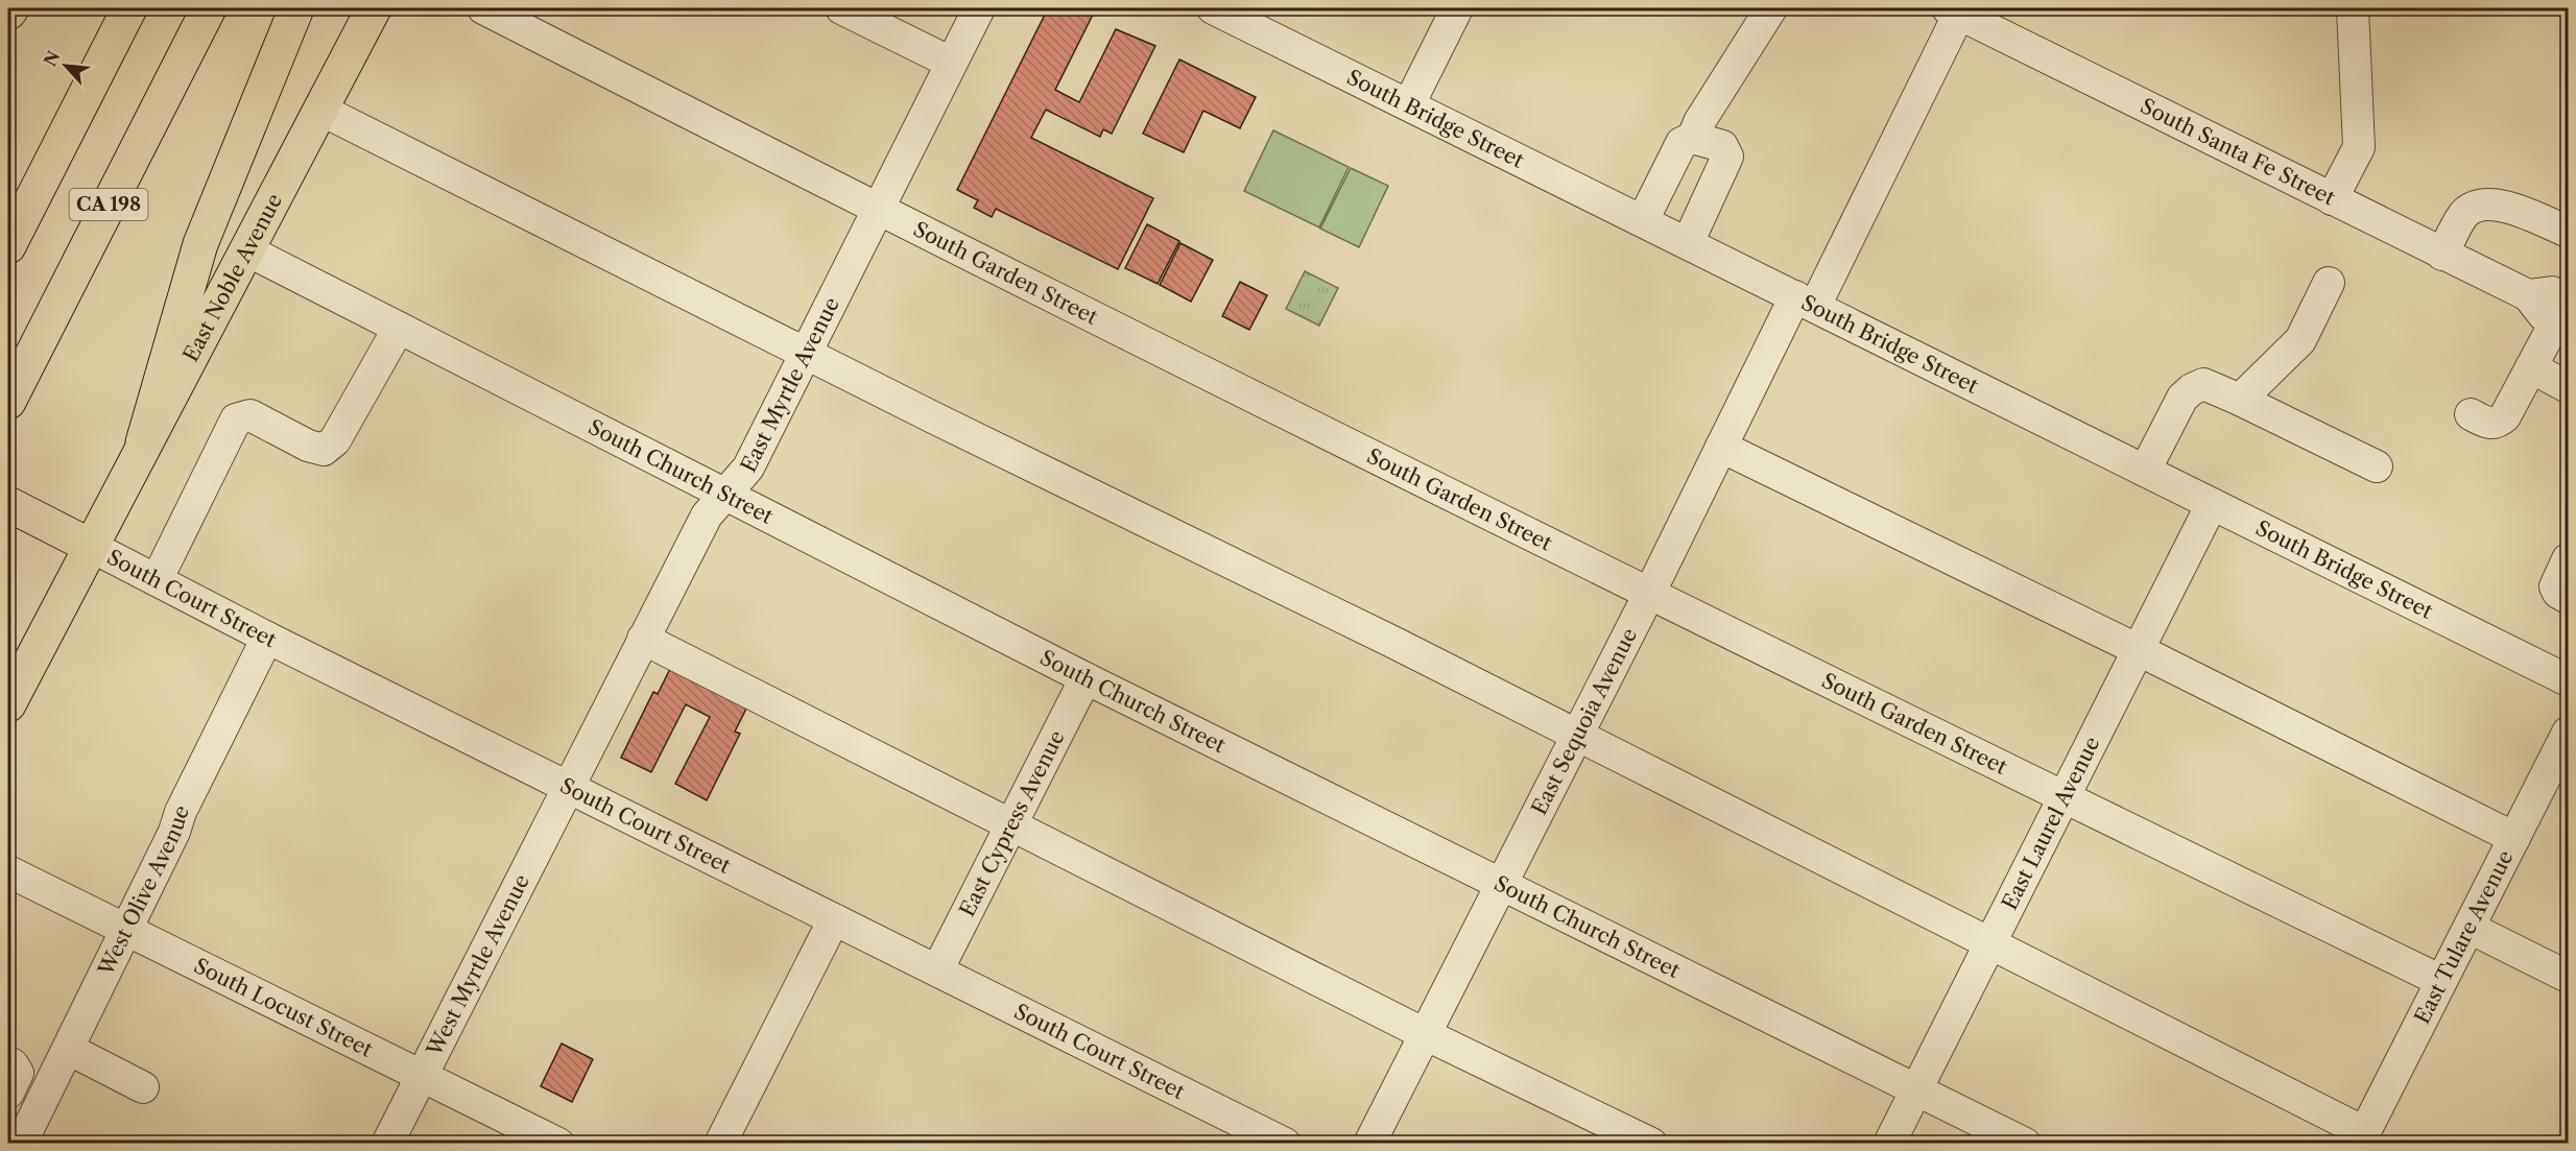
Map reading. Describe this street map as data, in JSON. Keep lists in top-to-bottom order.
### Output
{
  "streets": {
    "main road": ["CA 198", "East Noble Avenue", "South Court Street"],
    "street": [
      "South Bridge Street",
      "South Santa Fe Street",
      "South Garden Street",
      "East Myrtle Avenue",
      "South Church Street",
      "East Sequoia Avenue",
      "East Laurel Avenue",
      "East Cypress Avenue",
      "West Olive Avenue",
      "East Tulare Avenue",
      "West Myrtle Avenue",
      "South Locust Street"
    ]
  },
  "crossings": [
    ["South Bridge Street", "East Sequoia Avenue"],
    ["South Bridge Street", "East Laurel Avenue"],
    ["South Santa Fe Street", "East Sequoia Avenue"],
    ["South Garden Street", "East Myrtle Avenue"],
    ["South Garden Street", "East Sequoia Avenue"],
    ["South Garden Street", "East Laurel Avenue"],
    ["South Garden Street", "East Tulare Avenue"],
    ["East Noble Avenue", "South Church Street"],
    ["East Noble Avenue", "South Court Street"],
    ["East Myrtle Avenue", "South Church Street"],
    ["East Myrtle Avenue", "South Court Street"],
    ["East Myrtle Avenue", "West Myrtle Avenue"],
    ["South Church Street", "East Sequoia Avenue"],
    ["South Church Street", "East Laurel Avenue"],
    ["South Church Street", "East Cypress Avenue"],
    ["South Court Street", "East Cypress Avenue"],
    ["South Court Street", "West Olive Avenue"],
    ["South Court Street", "West Myrtle Avenue"],
    ["West Olive Avenue", "South Locust Street"],
    ["West Myrtle Avenue", "South Locust Street"]
  ],
  "north": "top left"
}
